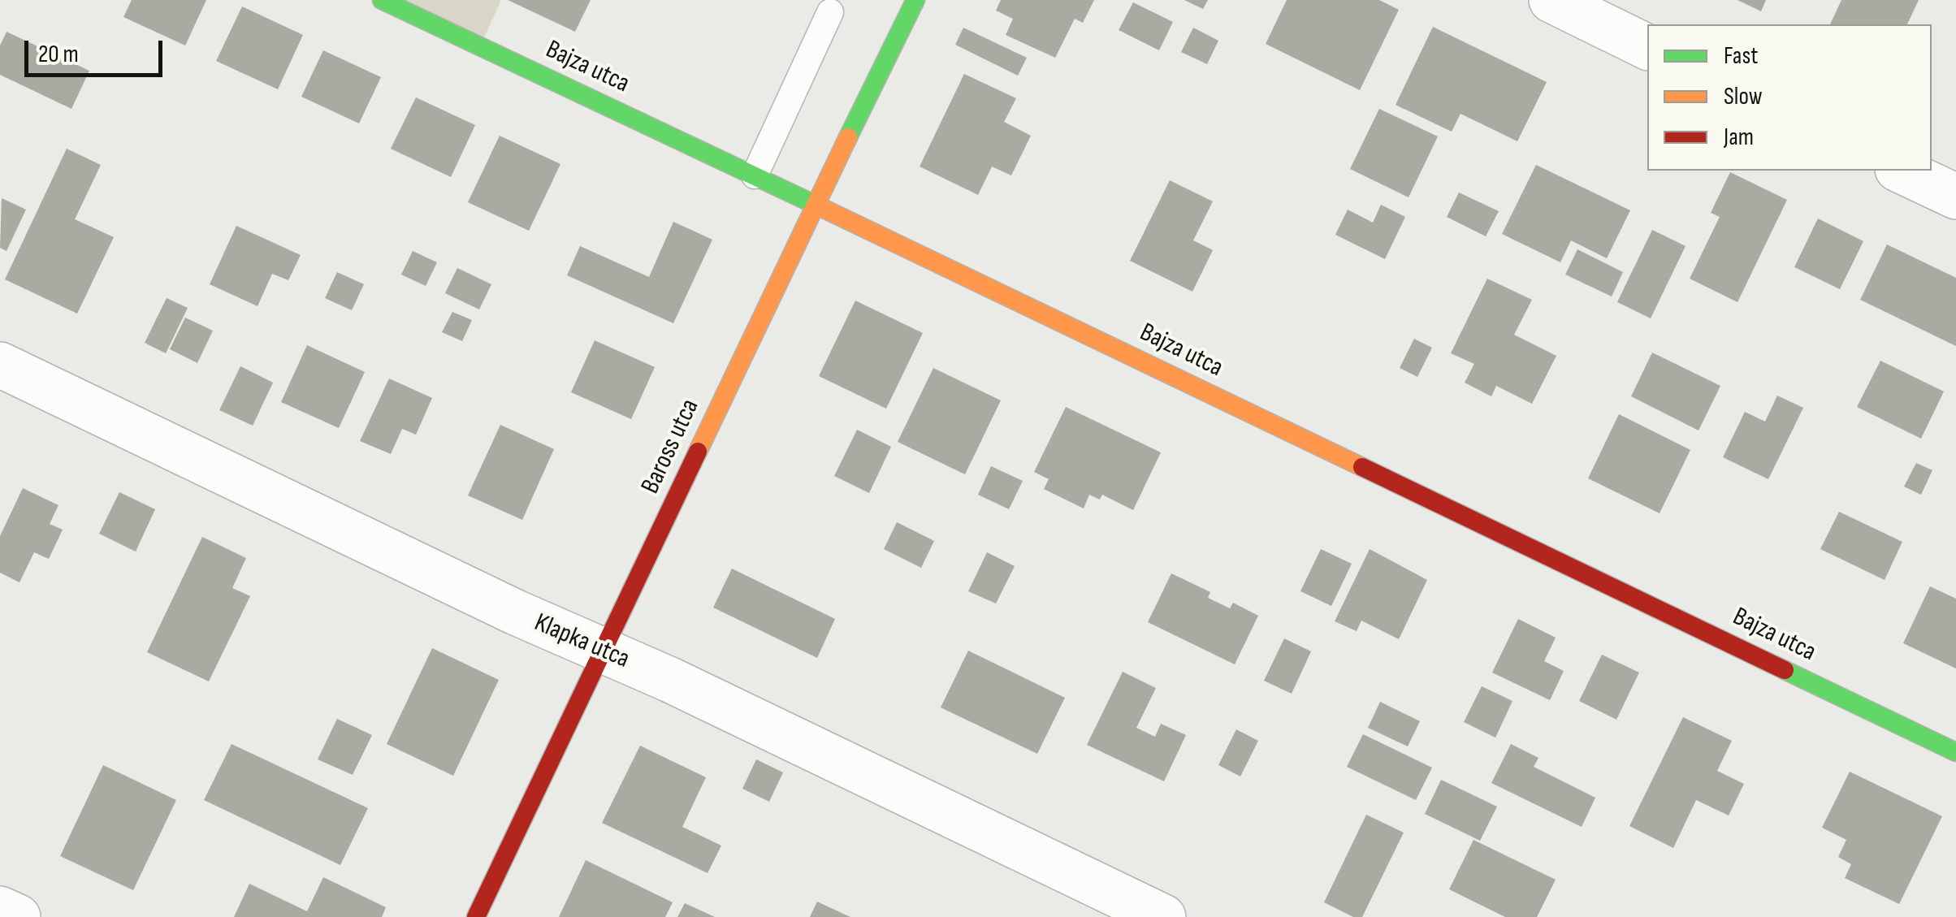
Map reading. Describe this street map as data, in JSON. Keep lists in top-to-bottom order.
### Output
{
  "streets": {
    "street": ["Bajza utca", "Baross utca", "Klapka utca"]
  },
  "crossings": [
    ["Bajza utca", "Baross utca"],
    ["Baross utca", "Klapka utca"]
  ],
  "legend": ["Fast", "Slow", "Jam"],
  "scale_bar": "20 m"
}
